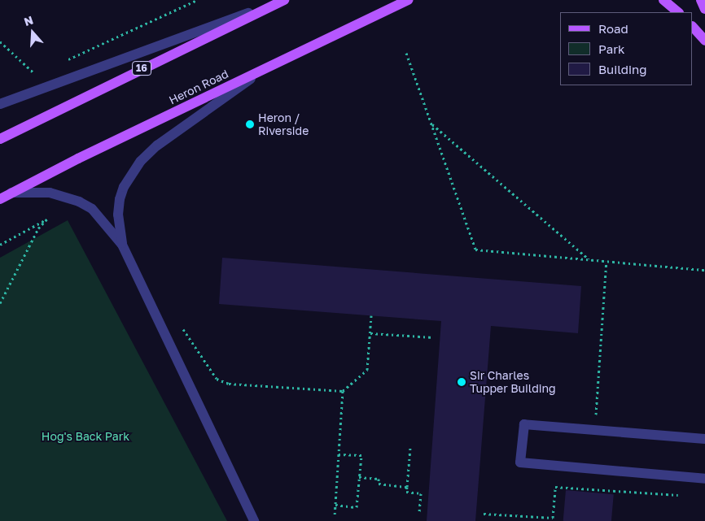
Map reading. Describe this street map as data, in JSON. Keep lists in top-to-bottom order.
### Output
{
  "streets": {
    "main road": ["16", "Heron Road"]
  },
  "parks": ["Hog's Back Park"],
  "places": ["Heron / Riverside", "Sir Charles Tupper Building"],
  "legend": ["Road", "Park", "Building"],
  "north": "top"
}
